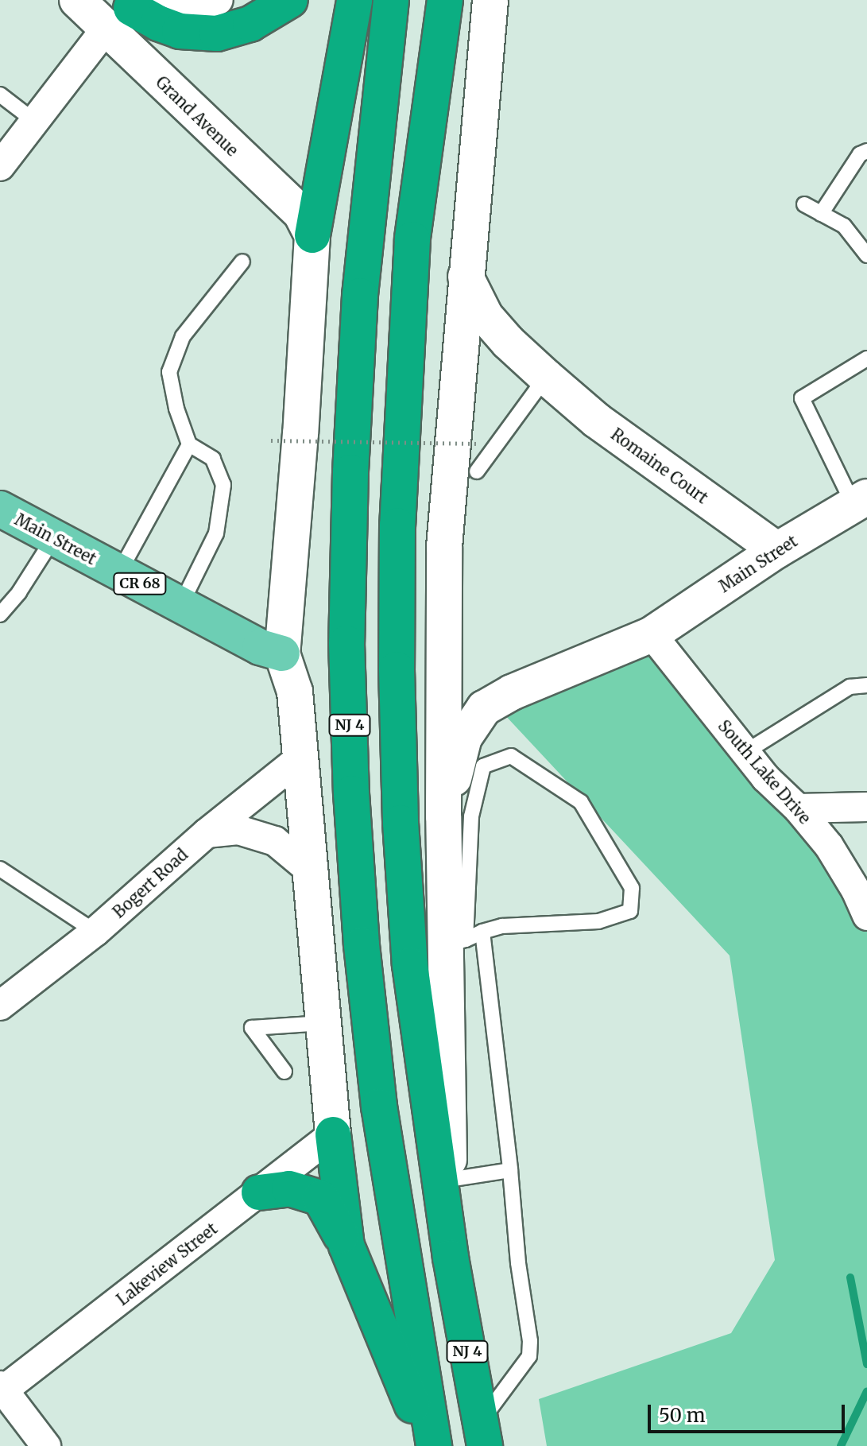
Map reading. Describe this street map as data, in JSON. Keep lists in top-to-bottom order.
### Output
{
  "streets": {
    "highway": ["NJ 4"],
    "main road": ["Main Street", "CR 68"],
    "street": [
      "Grand Avenue",
      "Romaine Court",
      "South Lake Drive",
      "Bogert Road",
      "Lakeview Street"
    ]
  },
  "crossings": [
    ["Romaine Court", "Main Street"],
    ["Main Street", "South Lake Drive"]
  ],
  "scale_bar": "50 m"
}
